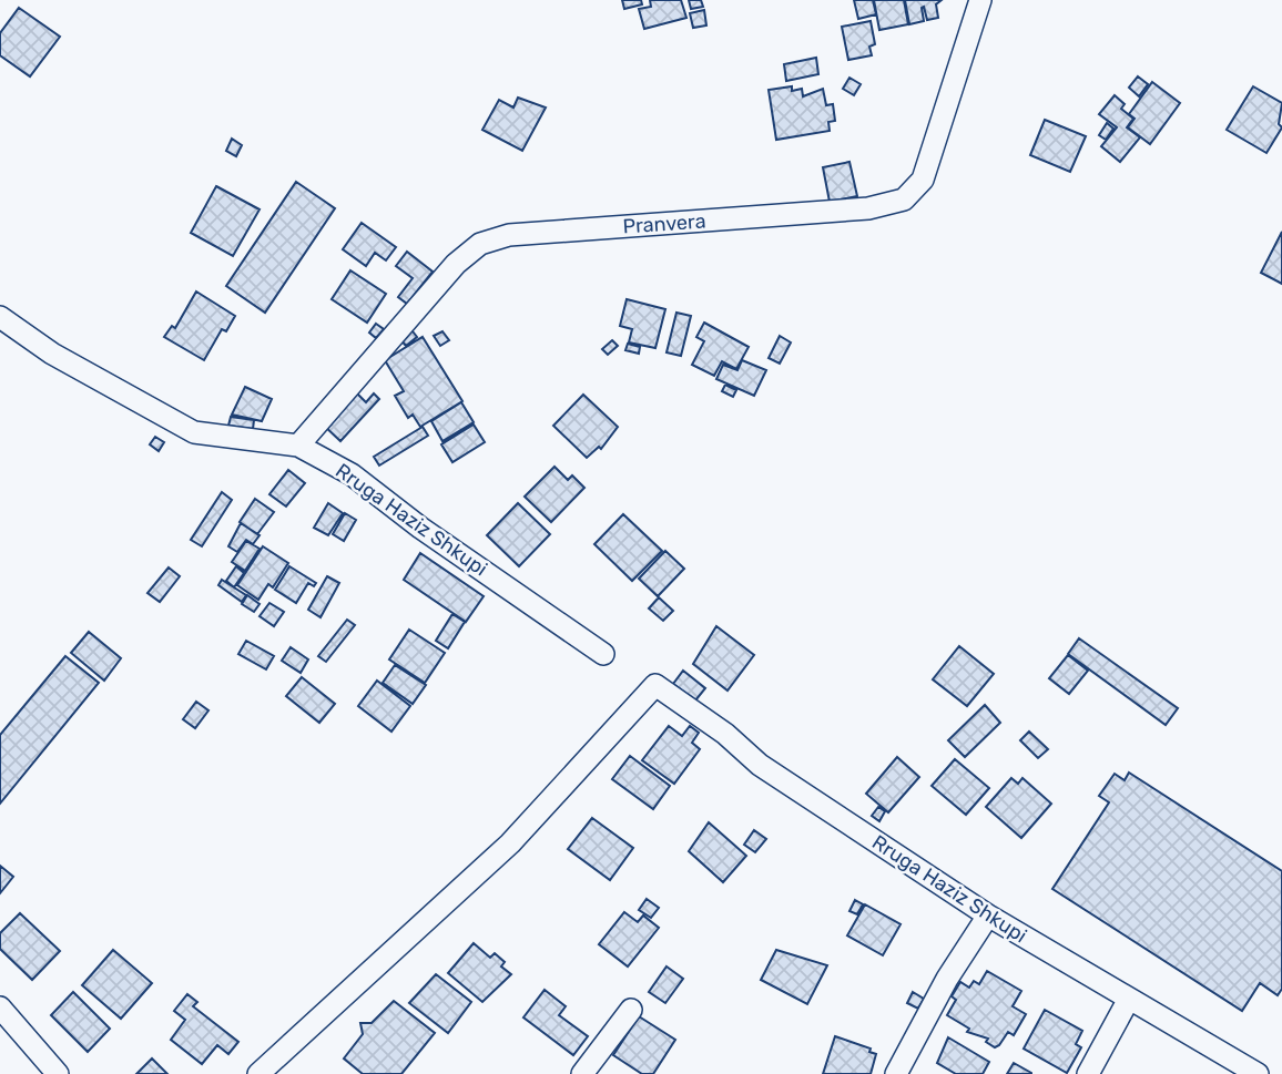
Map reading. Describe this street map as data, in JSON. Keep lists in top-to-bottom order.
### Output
{
  "streets": {
    "street": ["Pranvera", "Rruga Haziz Shkupi"]
  },
  "crossings": [
    ["Pranvera", "Rruga Haziz Shkupi"]
  ]
}
